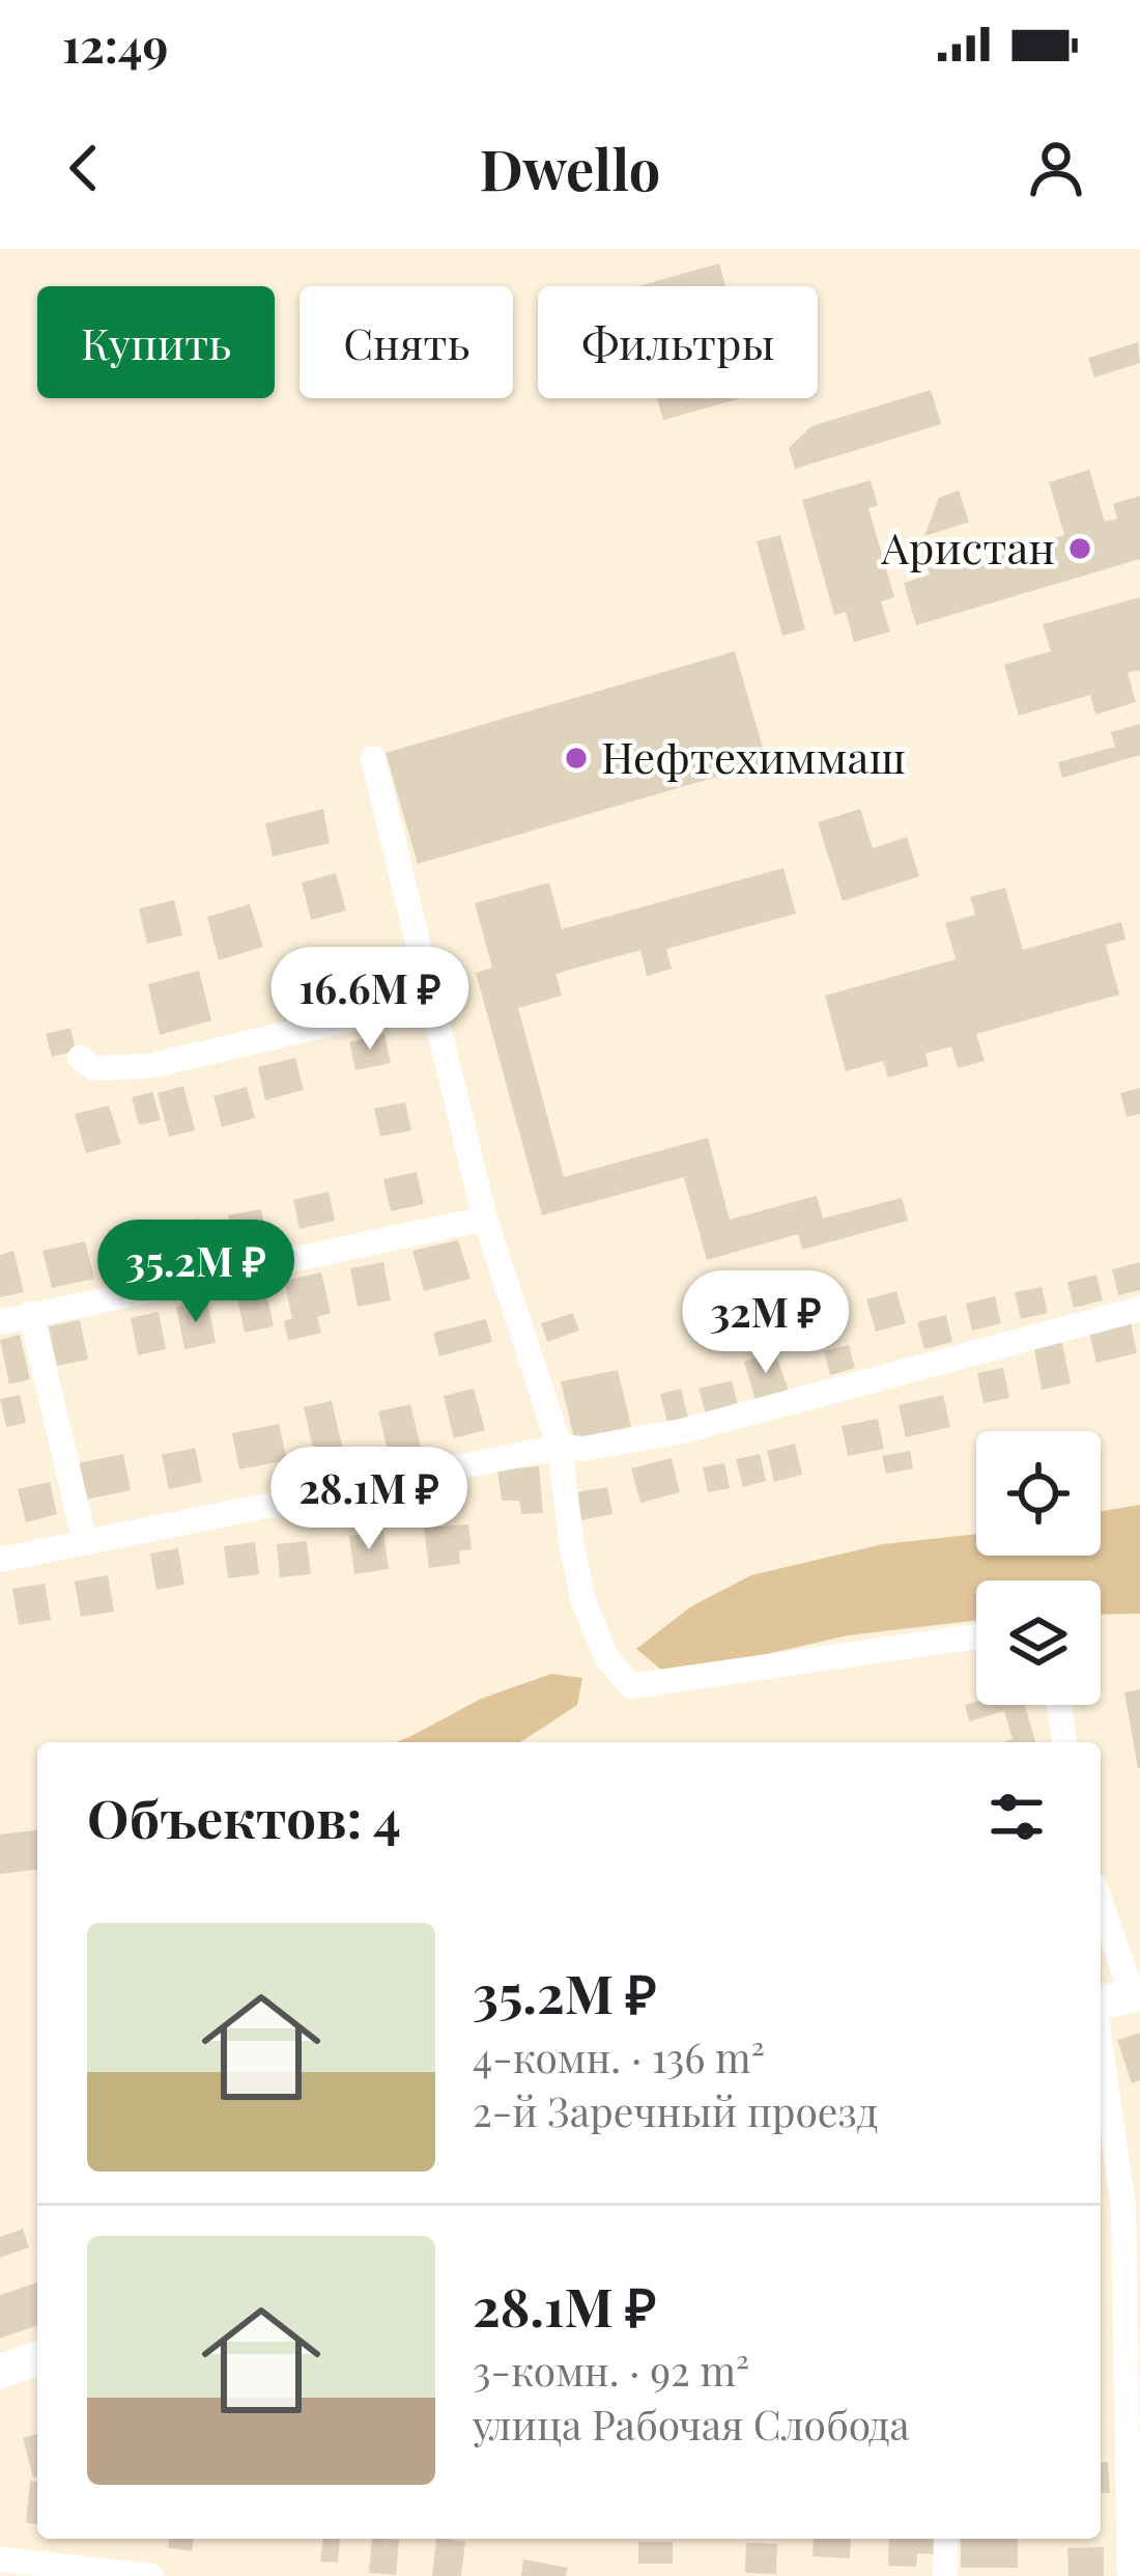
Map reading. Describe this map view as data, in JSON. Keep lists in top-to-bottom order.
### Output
{
  "places": ["Аристан", "Нефтехиммаш"],
  "page": {
    "status": "12:49",
    "header": "Dwello",
    "chip": ["Купить", "Снять", "Фильтры"],
    "price": [
      "16.6M ₽",
      "35.2M ₽",
      "32M ₽",
      "28.1M ₽"
    ],
    "heading": "Объектов: 4",
    "list": [
      {
        "name": "35.2M ₽",
        "note": "4-комн. · 136 m² · 2-й Заречный проезд"
      },
      {
        "name": "28.1M ₽",
        "note": "3-комн. · 92 m² · улица Рабочая Слобода"
      }
    ]
  }
}
